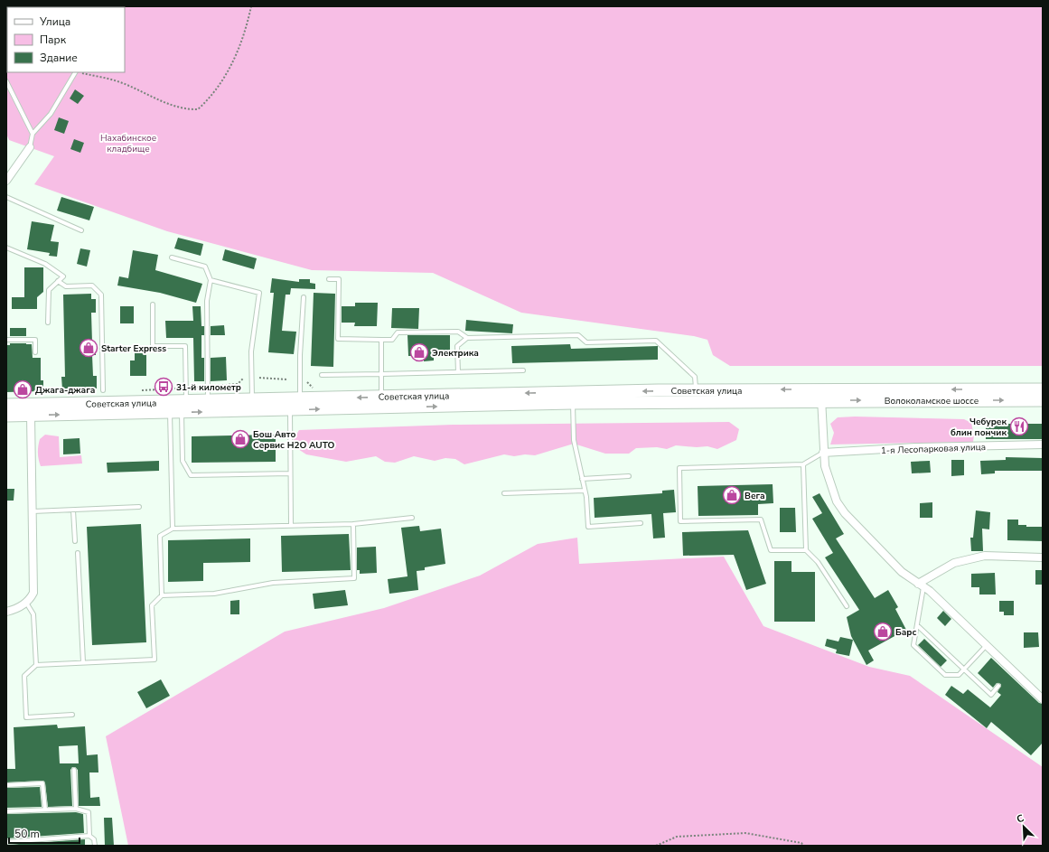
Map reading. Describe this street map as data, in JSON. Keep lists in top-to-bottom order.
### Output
{
  "streets": {
    "main road": ["Советская улица", "Волоколамское шоссе"],
    "street": ["1-я Лесопарковая улица"]
  },
  "crossings": [
    ["Советская улица", "Волоколамское шоссе"]
  ],
  "parks": ["Нахабинское кладбище"],
  "places": {
    "shop": [
      "Starter Express",
      "Электрика",
      "Джага-джага",
      "Бош Авто Сервис H2O AUTO",
      "Вега",
      "Барс"
    ],
    "bus stop": ["31-й километр"],
    "restaurant": ["Чебурек блин пончик"]
  },
  "legend": ["Улица", "Парк", "Здание"],
  "scale_bar": "50 m",
  "north": "top left"
}
